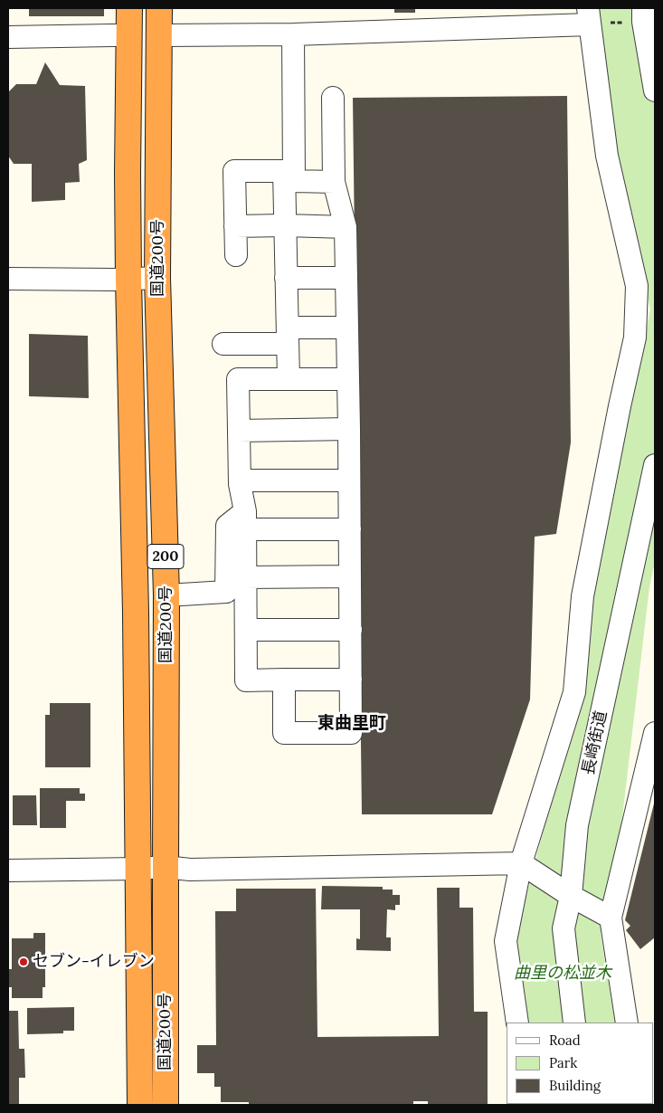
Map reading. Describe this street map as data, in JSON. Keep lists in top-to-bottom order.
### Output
{
  "streets": {
    "highway": ["国道200号", "200"],
    "street": ["長崎街道"]
  },
  "districts": ["東曲里町"],
  "parks": ["曲里の松並木"],
  "places": ["セブン-イレブン"],
  "legend": ["Road", "Park", "Building"]
}
